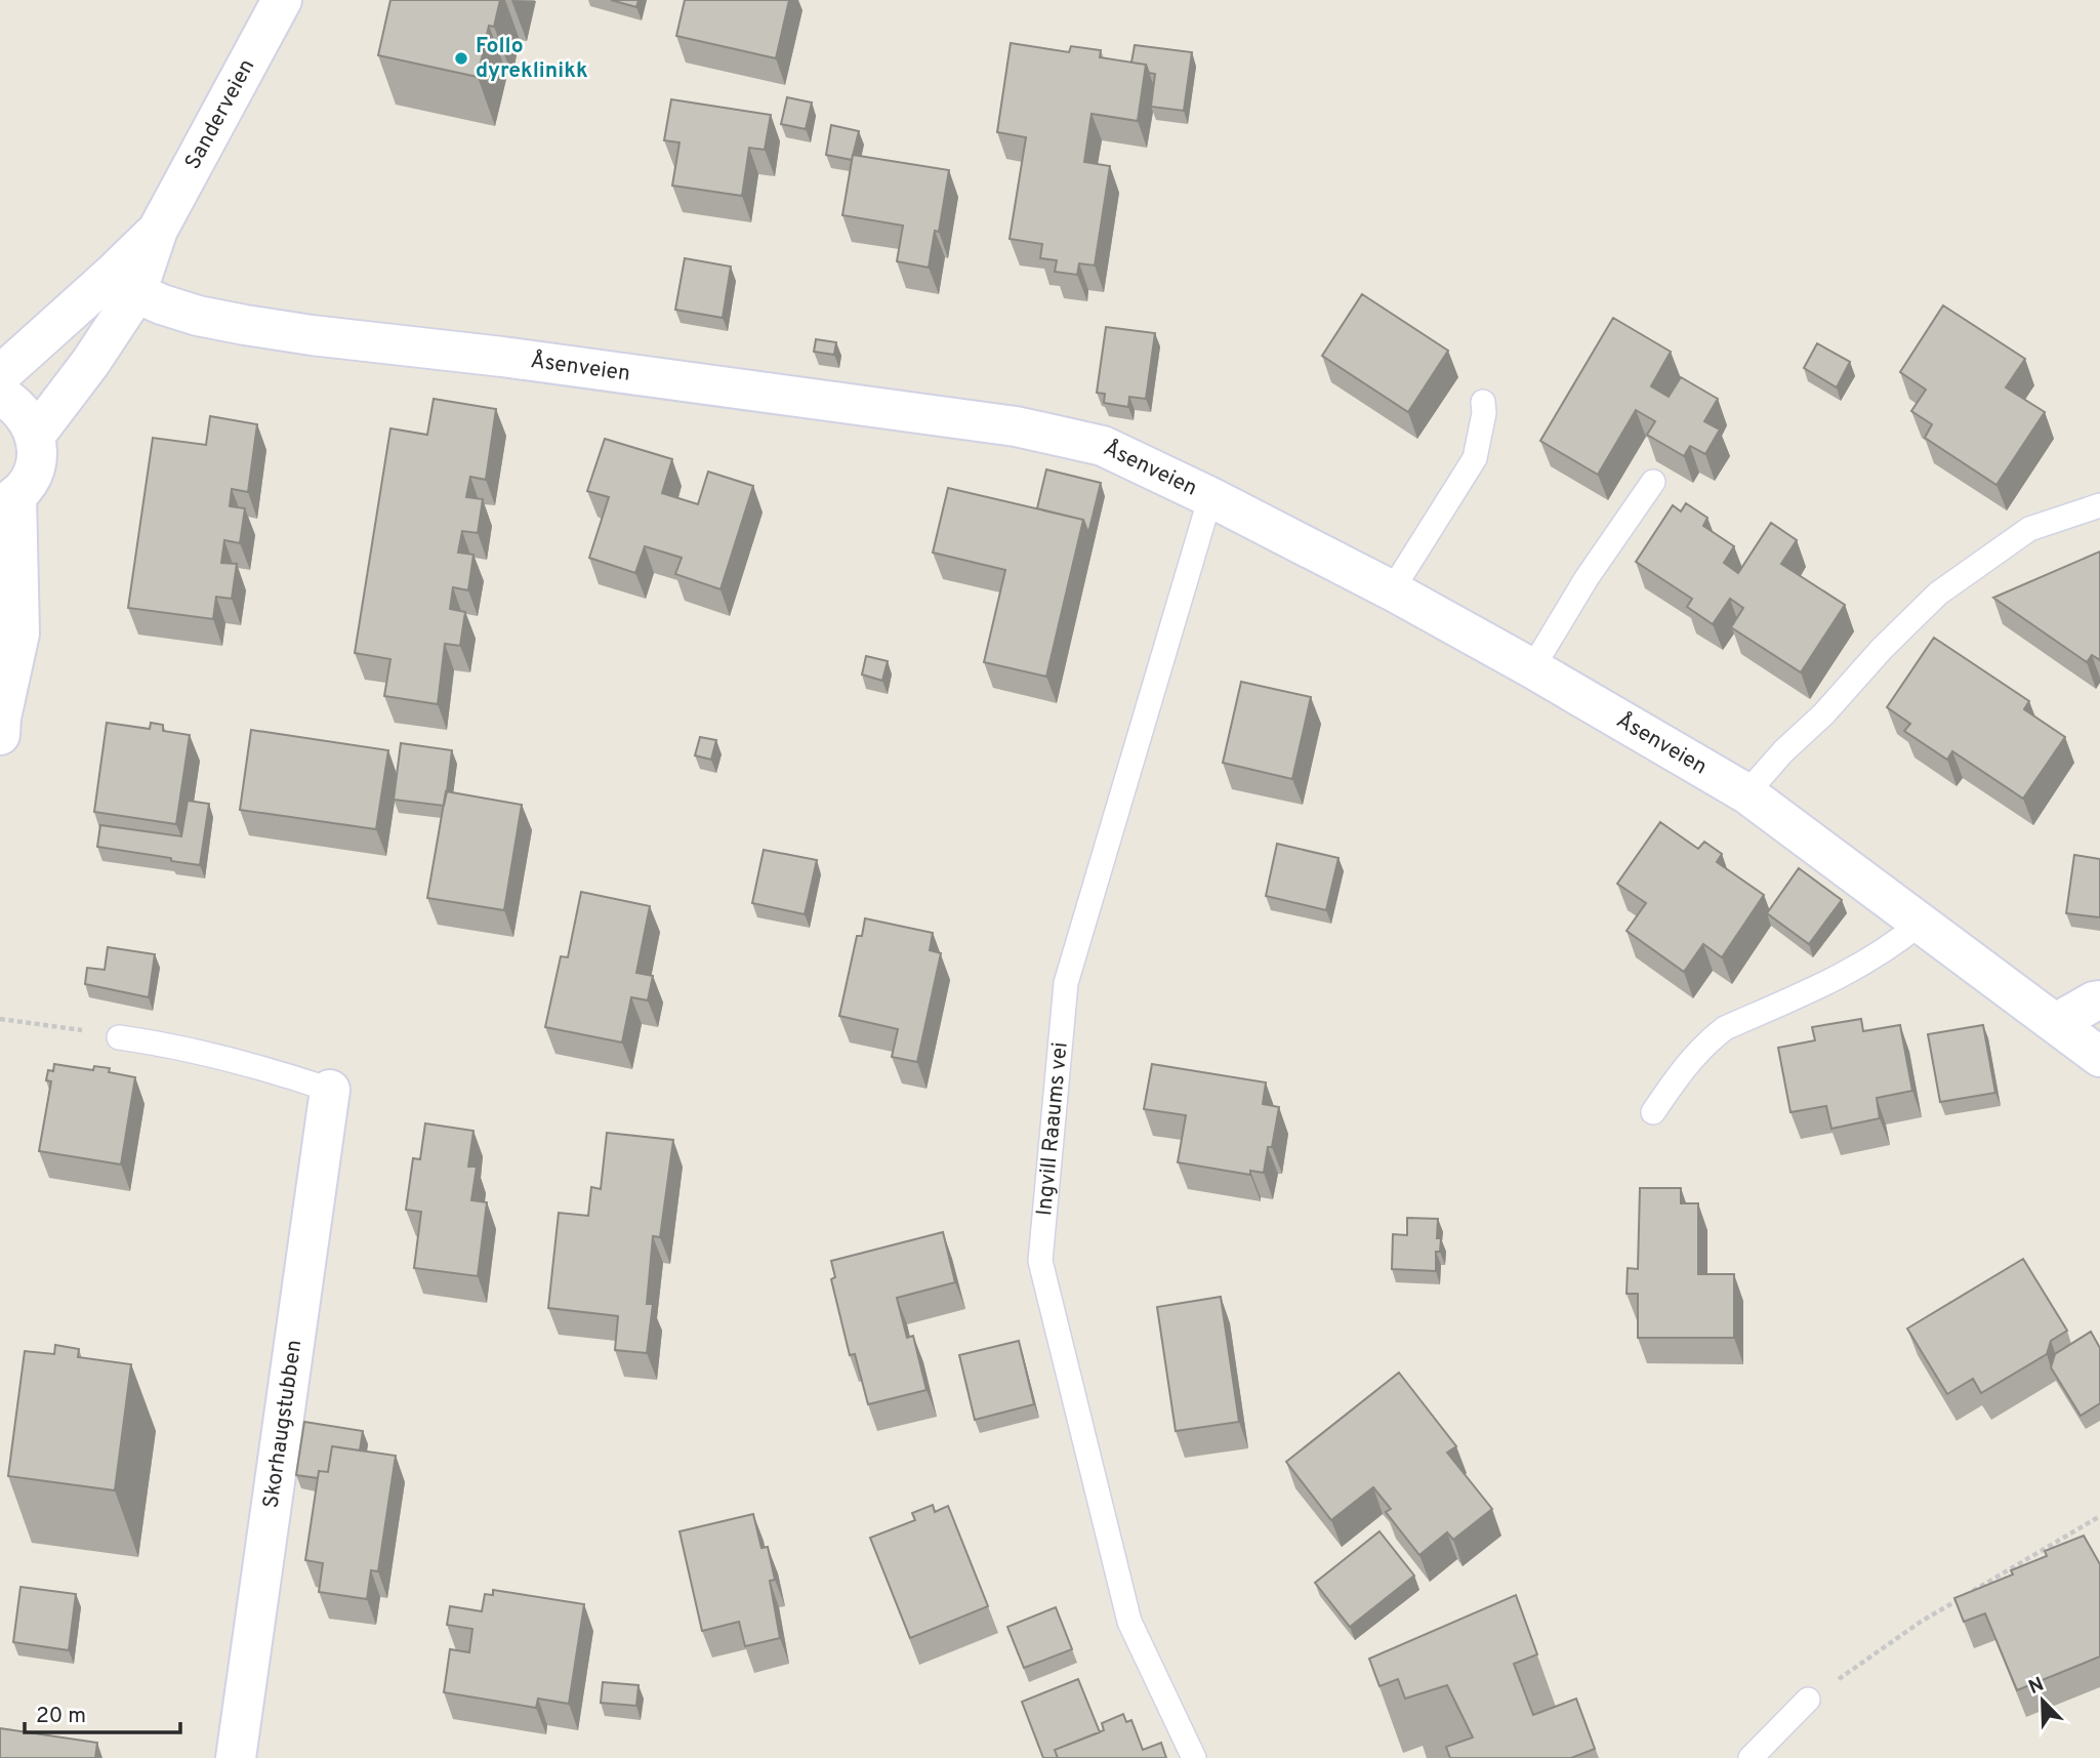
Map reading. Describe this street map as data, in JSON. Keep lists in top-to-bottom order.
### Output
{
  "streets": {
    "street": ["Sanderveien", "Åsenveien", "Skorhaugstubben"],
    "lane": ["Ingvill Raaums vei"]
  },
  "crossings": [
    ["Sanderveien", "Åsenveien"],
    ["Åsenveien", "Ingvill Raaums vei"]
  ],
  "places": ["Follo dyreklinikk"],
  "scale_bar": "20 m",
  "north": "top left"
}
